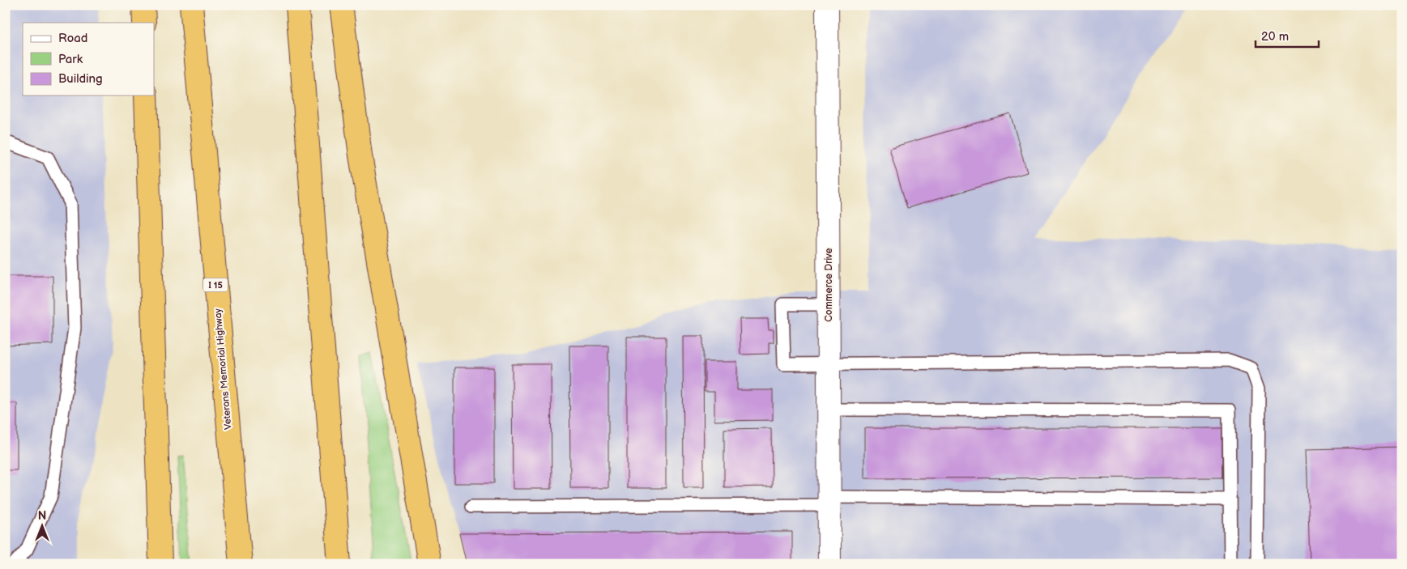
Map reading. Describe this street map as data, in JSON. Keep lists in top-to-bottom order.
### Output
{
  "streets": {
    "highway": ["I 15", "Veterans Memorial Highway"],
    "street": ["Commerce Drive"]
  },
  "legend": ["Road", "Park", "Building"],
  "scale_bar": "20 m",
  "north": "top"
}
